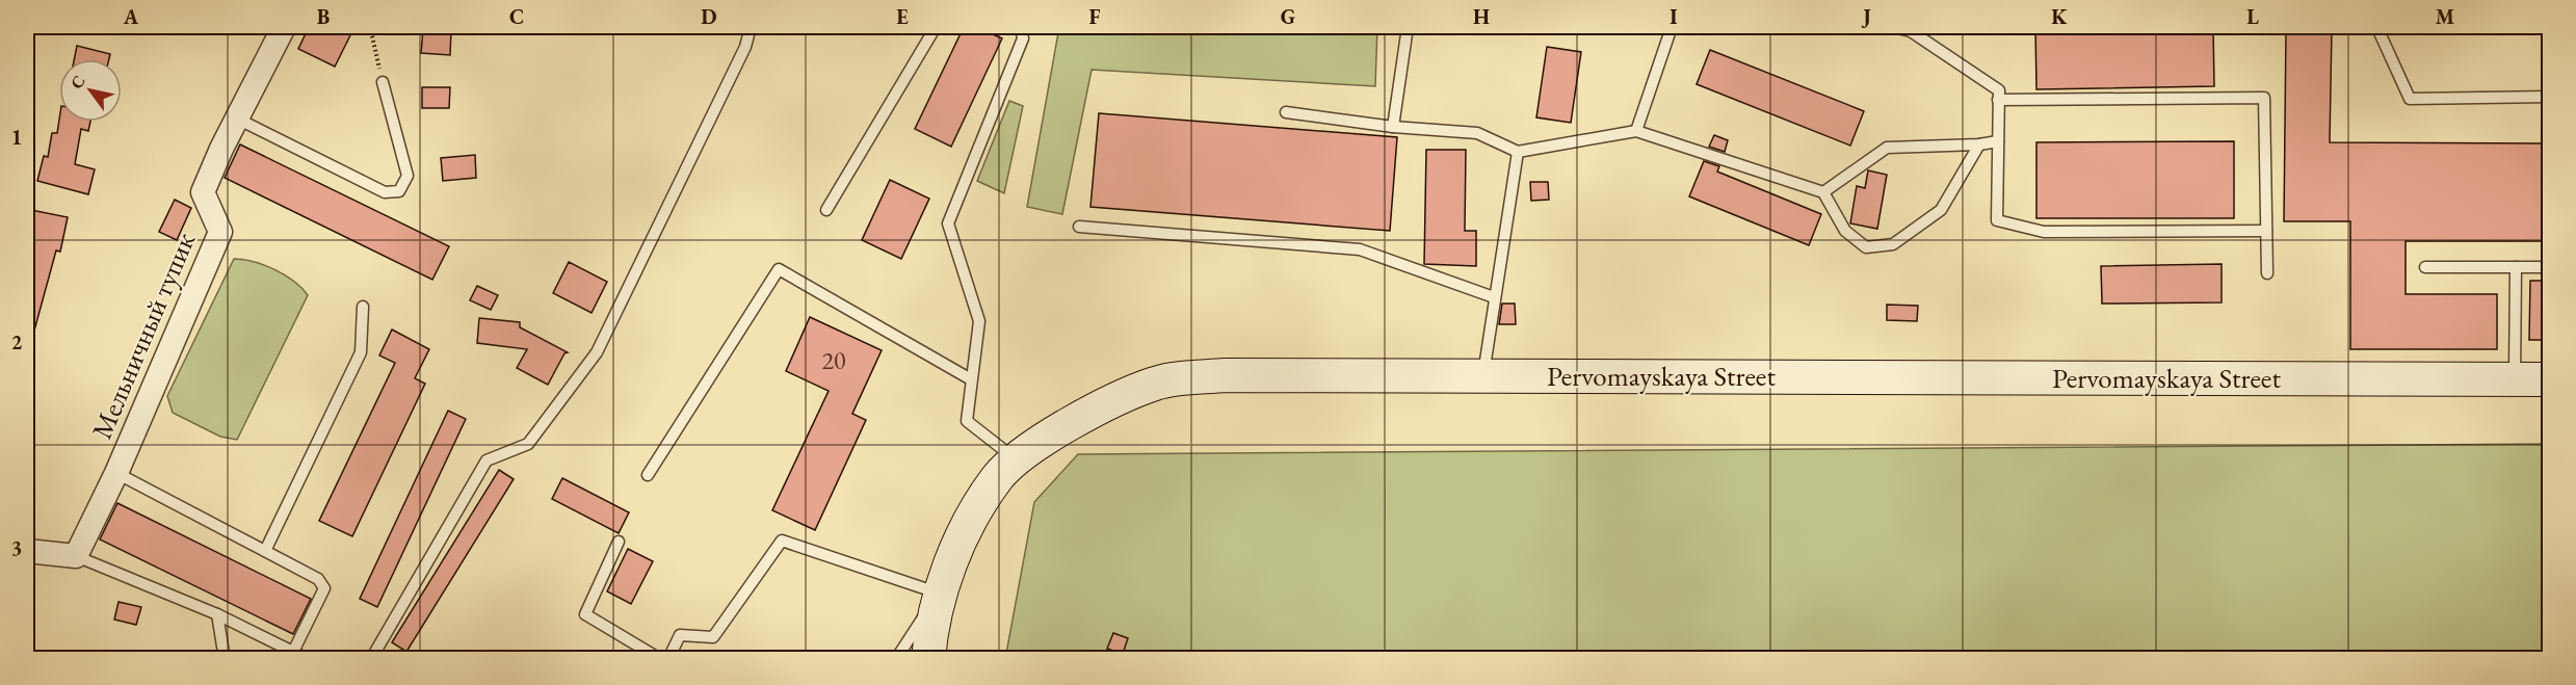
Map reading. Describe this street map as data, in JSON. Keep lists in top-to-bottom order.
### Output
{
  "streets": {
    "street": ["Мельничный тупик", "Pervomayskaya Street"]
  },
  "house_numbers": ["20"],
  "north": "top left",
  "grid": {
    "columns": [
      "A",
      "B",
      "C",
      "D",
      "E",
      "F",
      "G",
      "H",
      "I",
      "J",
      "K",
      "L",
      "M"
    ],
    "rows": ["1", "2", "3"]
  }
}
